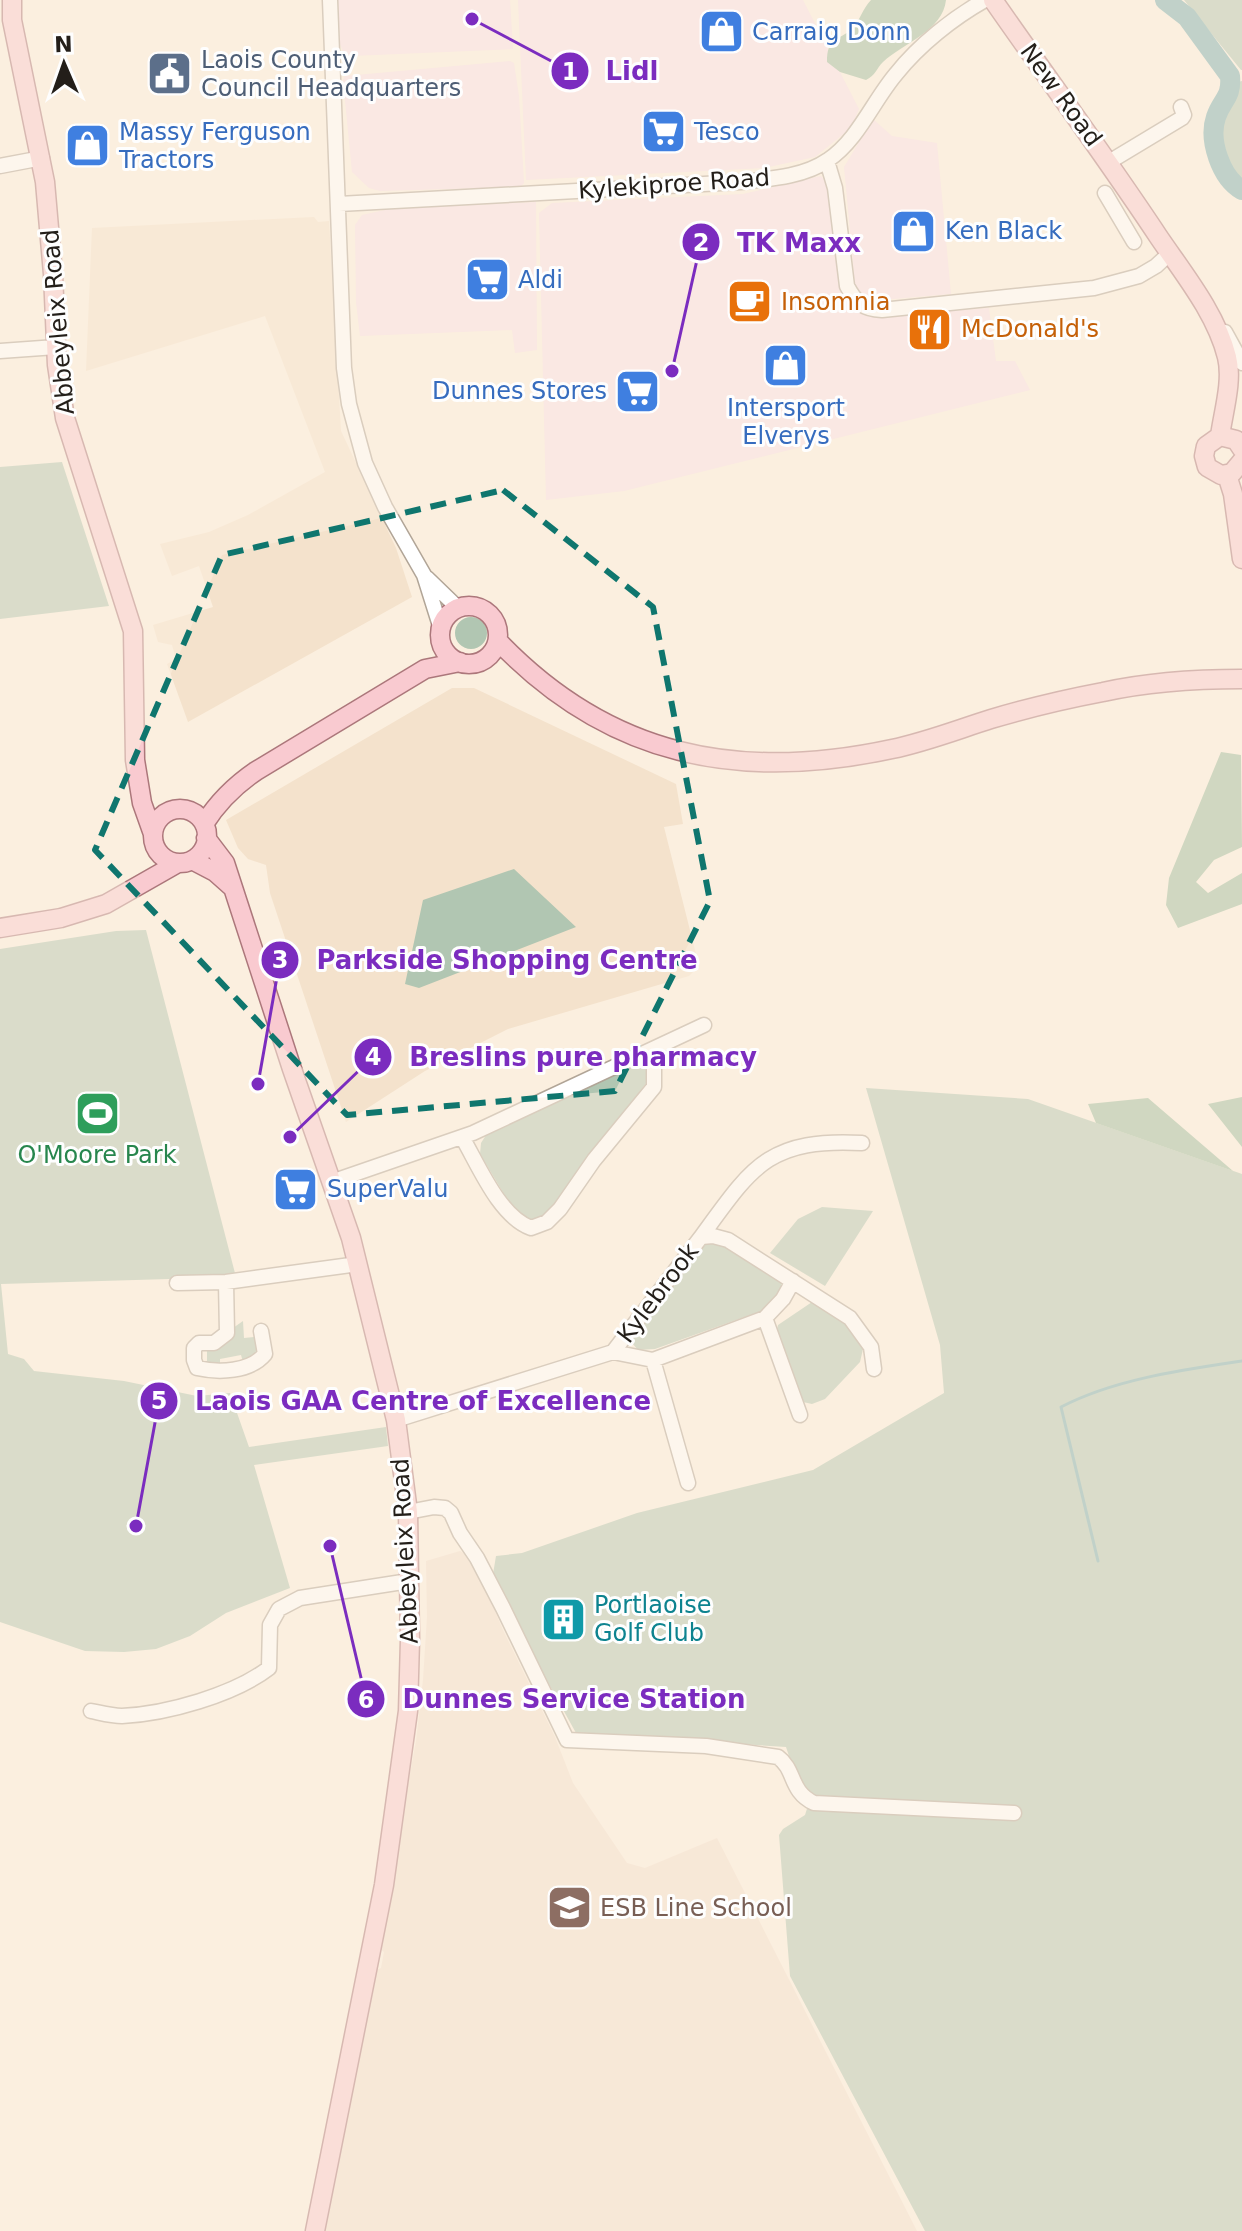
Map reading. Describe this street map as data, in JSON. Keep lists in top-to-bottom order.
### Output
{
  "streets": {
    "main road": ["New Road", "Abbeyleix Road"],
    "street": ["Kylekiproe Road", "Kylebrook"]
  },
  "crossings": [
    ["Abbeyleix Road", "Kylebrook"]
  ],
  "places": {
    "other": [
      "Lidl",
      "TK Maxx",
      "Parkside Shopping Centre",
      "Breslins pure pharmacy",
      "Laois GAA Centre of Excellence",
      "Dunnes Service Station"
    ],
    "shop": [
      "Carraig Donn",
      "Massy Ferguson Tractors",
      "Ken Black",
      "Intersport Elverys"
    ],
    "public building": ["Laois County Council Headquarters"],
    "supermarket": [
      "Tesco",
      "Aldi",
      "Dunnes Stores",
      "SuperValu"
    ],
    "cafe": ["Insomnia"],
    "restaurant": ["McDonald's"],
    "sports": ["O'Moore Park"],
    "building": ["Portlaoise Golf Club"],
    "school or university": ["ESB Line School"]
  },
  "north": "top"
}
